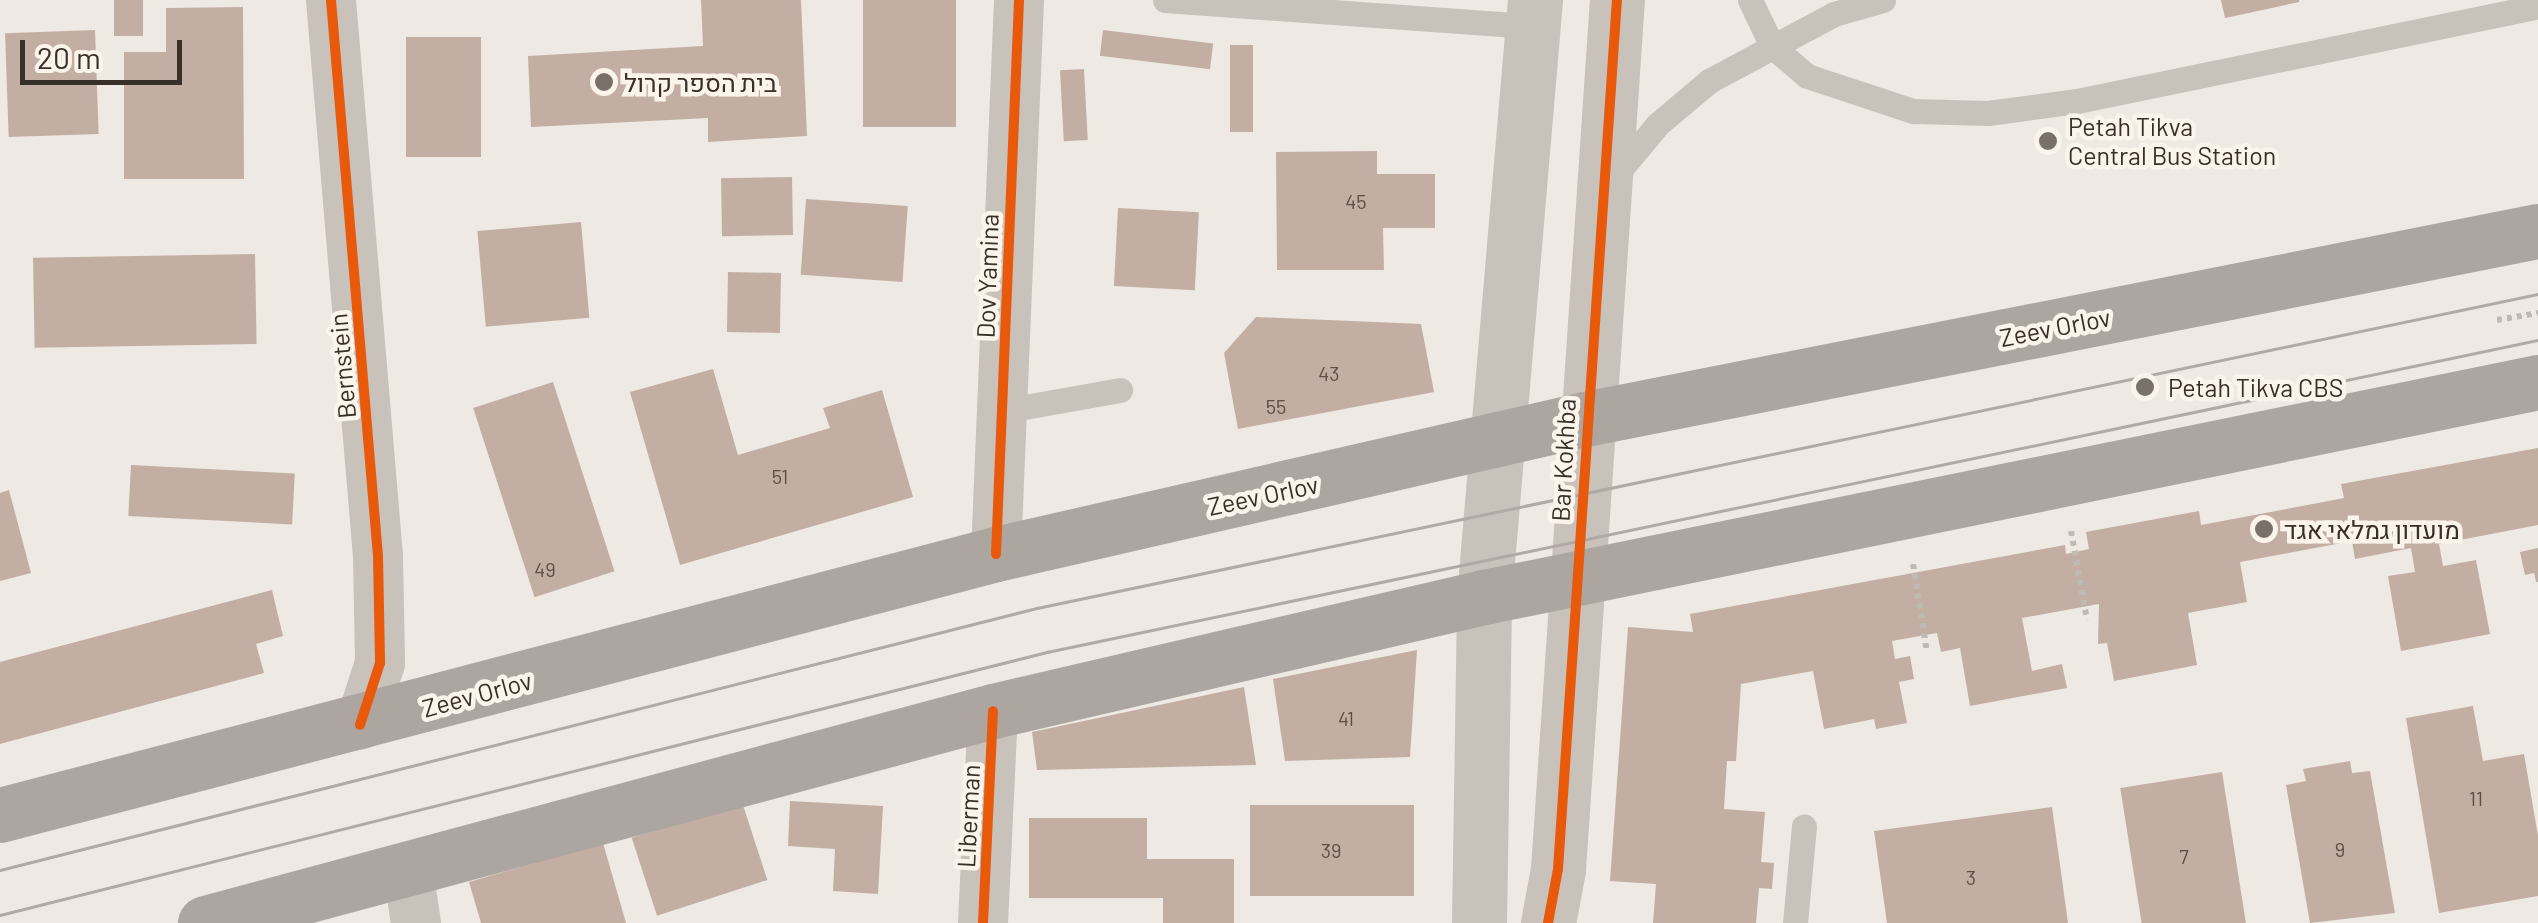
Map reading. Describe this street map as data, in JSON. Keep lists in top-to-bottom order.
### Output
{
  "streets": {
    "main road": ["Zeev Orlov"],
    "street": [
      "Dov Yamina",
      "Bernstein",
      "Bar Kokhba",
      "Liberman"
    ]
  },
  "crossings": [
    ["Dov Yamina", "Zeev Orlov"],
    ["Zeev Orlov", "Bernstein"],
    ["Zeev Orlov", "Bar Kokhba"]
  ],
  "places": [
    "בית הספר קרול",
    "Petah Tikva Central Bus Station",
    "Petah Tikva CBS",
    "מועדון גמלאי אגד"
  ],
  "house_numbers": [
    "45",
    "43",
    "55",
    "51",
    "49",
    "41",
    "11",
    "9",
    "39",
    "7",
    "3"
  ],
  "scale_bar": "20 m"
}
